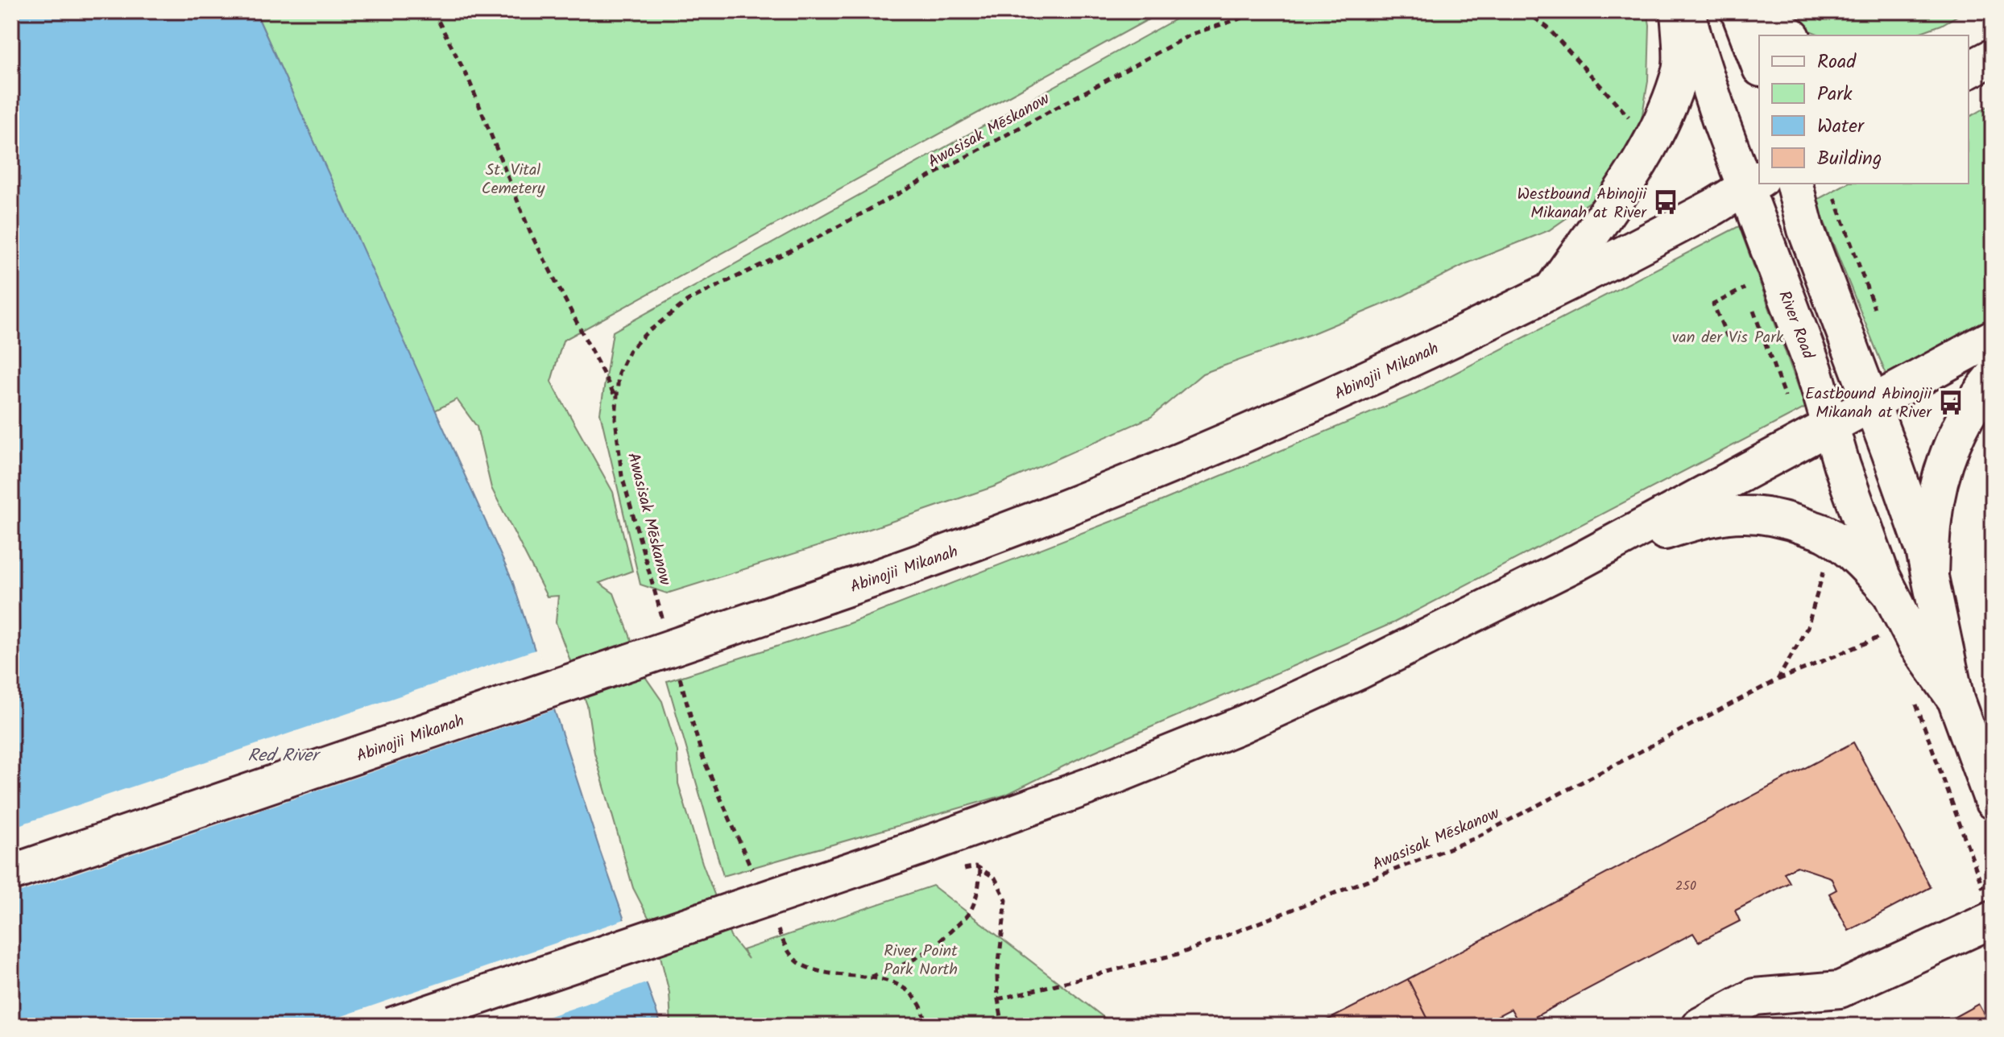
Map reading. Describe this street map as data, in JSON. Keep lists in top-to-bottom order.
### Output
{
  "streets": {
    "main road": ["River Road", "Abinojii Mikanah"],
    "path": ["Awasisak Mēskanow"]
  },
  "crossings": [
    ["River Road", "Abinojii Mikanah"]
  ],
  "water": ["Red River"],
  "parks": ["St. Vital Cemetery", "van der Vis Park", "River Point Park North"],
  "places": {
    "bus stop": ["Westbound Abinojii Mikanah at River", "Eastbound Abinojii Mikanah at River"]
  },
  "house_numbers": ["250"],
  "legend": [
    "Road",
    "Park",
    "Water",
    "Building"
  ]
}
